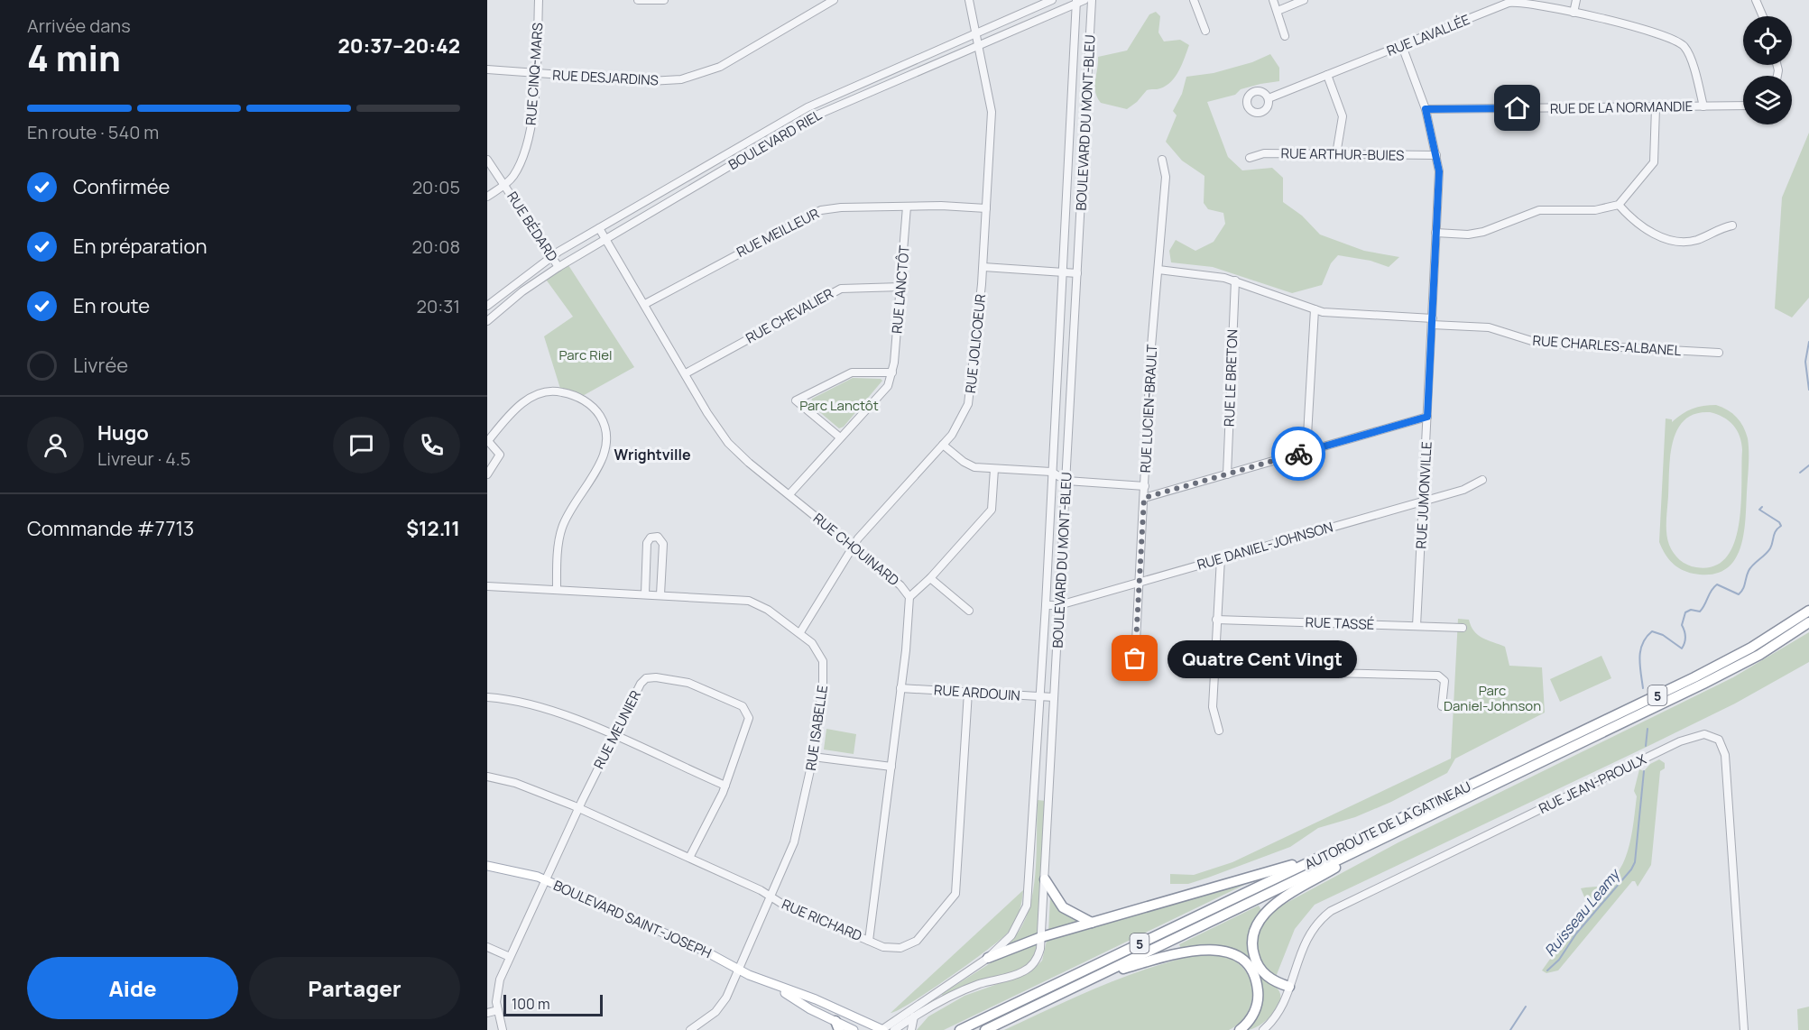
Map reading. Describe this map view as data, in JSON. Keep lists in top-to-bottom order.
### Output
{
  "streets": {
    "highway": ["5", "AUTOROUTE DE LA GATINEAU"],
    "main road": ["BOULEVARD SAINT-JOSEPH"],
    "street": [
      "RUE LAVALLÉE",
      "RUE CINQ-MARS",
      "RUE DESJARDINS",
      "RUE DE LA NORMANDIE",
      "BOULEVARD DU MONT-BLEU",
      "BOULEVARD RIEL",
      "RUE ARTHUR-BUIES",
      "RUE BÉDARD",
      "RUE MEILLEUR",
      "RUE LANCTÔT",
      "RUE CHEVALIER",
      "RUE JOLICOEUR",
      "RUE CHARLES-ALBANEL",
      "RUE LE BRETON",
      "RUE LUCIEN-BRAULT",
      "RUE JUMONVILLE",
      "RUE DANIEL-JOHNSON",
      "RUE CHOUINARD",
      "RUE TASSÉ",
      "RUE ARDOUIN",
      "RUE ISABELLE",
      "RUE MEUNIER",
      "RUE JEAN-PROULX",
      "RUE RICHARD"
    ]
  },
  "crossings": [
    ["RUE LAVALLÉE", "RUE DE LA NORMANDIE"],
    ["RUE LAVALLÉE", "RUE JUMONVILLE"],
    ["RUE CINQ-MARS", "RUE DESJARDINS"],
    ["RUE CINQ-MARS", "RUE BÉDARD"],
    ["RUE DE LA NORMANDIE", "RUE JUMONVILLE"],
    ["BOULEVARD DU MONT-BLEU", "BOULEVARD RIEL"],
    ["BOULEVARD DU MONT-BLEU", "RUE DANIEL-JOHNSON"],
    ["BOULEVARD DU MONT-BLEU", "RUE ARDOUIN"],
    ["BOULEVARD DU MONT-BLEU", "BOULEVARD SAINT-JOSEPH"],
    ["BOULEVARD RIEL", "RUE BÉDARD"],
    ["BOULEVARD RIEL", "RUE JOLICOEUR"],
    ["BOULEVARD RIEL", "RUE CHOUINARD"],
    ["RUE ARTHUR-BUIES", "RUE JUMONVILLE"],
    ["RUE MEILLEUR", "RUE LANCTÔT"],
    ["RUE MEILLEUR", "RUE JOLICOEUR"],
    ["RUE MEILLEUR", "RUE CHOUINARD"],
    ["RUE LANCTÔT", "RUE CHEVALIER"],
    ["RUE LANCTÔT", "RUE CHOUINARD"],
    ["RUE CHEVALIER", "RUE CHOUINARD"],
    ["RUE JOLICOEUR", "RUE CHOUINARD"],
    ["RUE JOLICOEUR", "RUE ISABELLE"],
    ["RUE CHARLES-ALBANEL", "RUE LE BRETON"],
    ["RUE CHARLES-ALBANEL", "RUE LUCIEN-BRAULT"],
    ["RUE CHARLES-ALBANEL", "RUE JUMONVILLE"],
    ["RUE LUCIEN-BRAULT", "RUE DANIEL-JOHNSON"],
    ["RUE JUMONVILLE", "RUE DANIEL-JOHNSON"],
    ["RUE JUMONVILLE", "RUE TASSÉ"],
    ["RUE CHOUINARD", "RUE ARDOUIN"],
    ["RUE CHOUINARD", "RUE RICHARD"],
    ["RUE ARDOUIN", "RUE RICHARD"],
    ["RUE ISABELLE", "BOULEVARD SAINT-JOSEPH"],
    ["RUE ISABELLE", "RUE RICHARD"],
    ["RUE MEUNIER", "BOULEVARD SAINT-JOSEPH"],
    ["RUE MEUNIER", "RUE RICHARD"]
  ],
  "districts": ["Wrightville"],
  "water": ["Ruisseau Leamy"],
  "parks": ["Parc Riel", "Parc Lanctôt", "Parc Daniel-Johnson"],
  "places": ["Quatre Cent Vingt"],
  "scale_bar": "100 m",
  "page": {
    "heading": ["4 min", "Arrivée dans", "20:37–20:42"],
    "panel": [
      "Hugo",
      "Livreur · 4.5",
      "Commande #7713",
      "$12.11"
    ],
    "bar": "En route · 540 m",
    "list": [
      ["Confirmée", "20:05"],
      ["En préparation", "20:08"],
      ["En route", "20:31"],
      "Livrée"
    ],
    "bubble": "Quatre Cent Vingt",
    "buttons": ["Aide", "Partager"],
    "scale": "100 m"
  }
}
